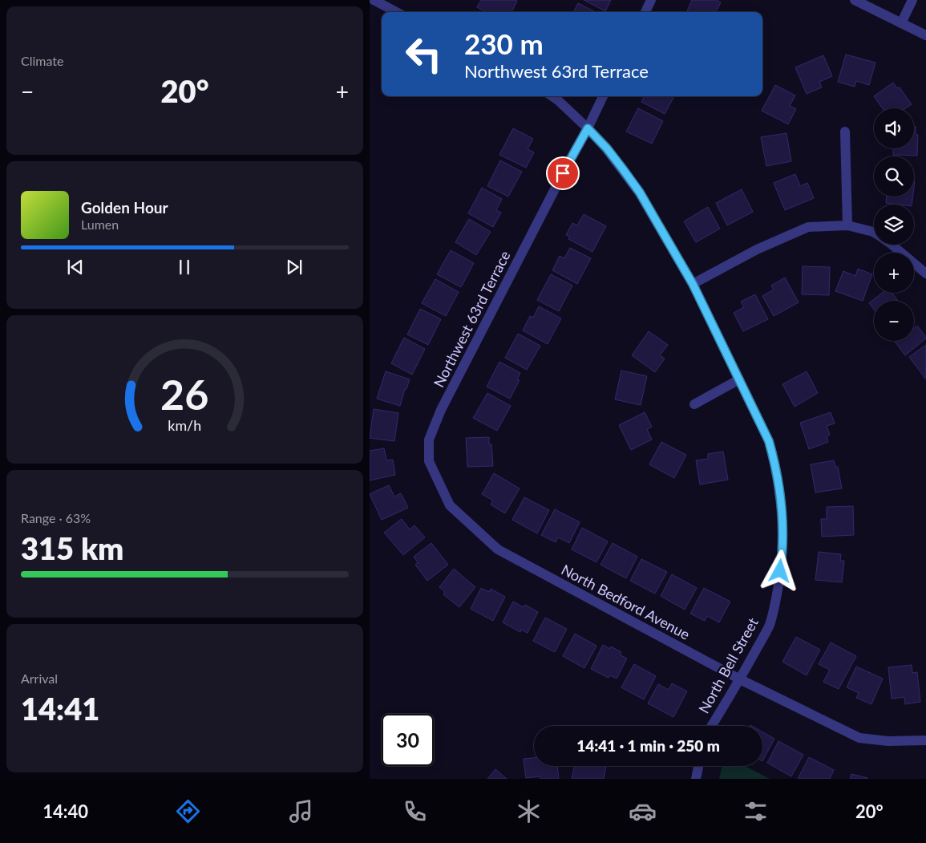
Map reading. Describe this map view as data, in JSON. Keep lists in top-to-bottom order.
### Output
{
  "streets": {
    "street": ["Northwest 63rd Terrace", "North Bedford Avenue", "North Bell Street"]
  },
  "crossings": [
    ["Northwest 63rd Terrace", "North Bedford Avenue"],
    ["Northwest 63rd Terrace", "North Bell Street"],
    ["North Bedford Avenue", "North Bell Street"]
  ],
  "page": {
    "tile": [
      "Climate",
      ["Range · 63%", "315 km"],
      ["Arrival", "14:41"]
    ],
    "turn": ["230 m", "Northwest 63rd Terrace"],
    "heat": ["−", "20°", "+"],
    "map_buttons": ["+", "−"],
    "song": ["Golden Hour", "Lumen"],
    "limit": "30",
    "trip": "14:41 · 1 min · 250 m",
    "tabs": ["14:40", "20°"],
    "gauge": ["26", "km/h"]
  }
}
